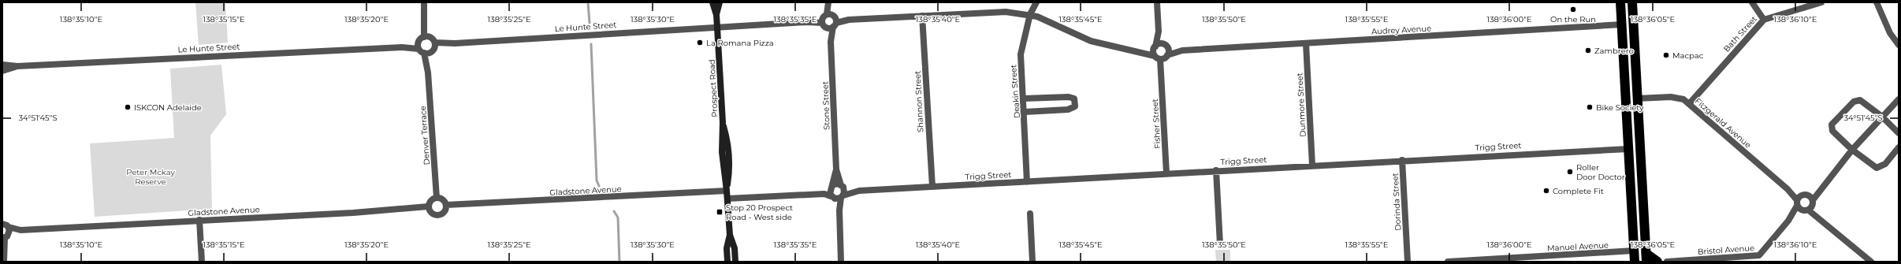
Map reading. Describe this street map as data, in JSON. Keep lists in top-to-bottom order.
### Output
{
  "streets": {
    "main road": ["Prospect Road"],
    "street": [
      "Le Hunte Street",
      "Audrey Avenue",
      "Bath Street",
      "Deakin Street",
      "Shannon Street",
      "Dunmore Street",
      "Stone Street",
      "Fitzgerald Avenue",
      "Fisher Street",
      "Denver Terrace",
      "Trigg Street",
      "Gladstone Avenue",
      "Dorinda Street",
      "Manuel Avenue",
      "Bristol Avenue"
    ]
  },
  "crossings": [
    ["Le Hunte Street", "Audrey Avenue"],
    ["Le Hunte Street", "Prospect Road"],
    ["Le Hunte Street", "Denver Terrace"],
    ["Audrey Avenue", "Prospect Road"],
    ["Audrey Avenue", "Deakin Street"],
    ["Audrey Avenue", "Shannon Street"],
    ["Audrey Avenue", "Dunmore Street"],
    ["Audrey Avenue", "Stone Street"],
    ["Audrey Avenue", "Fisher Street"],
    ["Bath Street", "Fitzgerald Avenue"],
    ["Prospect Road", "Trigg Street"],
    ["Prospect Road", "Gladstone Avenue"],
    ["Deakin Street", "Trigg Street"],
    ["Shannon Street", "Trigg Street"],
    ["Dunmore Street", "Trigg Street"],
    ["Stone Street", "Trigg Street"],
    ["Fitzgerald Avenue", "Bristol Avenue"],
    ["Fisher Street", "Trigg Street"],
    ["Denver Terrace", "Gladstone Avenue"],
    ["Trigg Street", "Dorinda Street"]
  ],
  "parks": ["Peter Mckay Reserve"],
  "places": {
    "other": [
      "On the Run",
      "La Romana Pizza",
      "Zambrero",
      "Macpac",
      "ISKCON Adelaide",
      "Bike Society",
      "Roller Door Doctor",
      "Complete Fit"
    ],
    "transit": ["Stop 20 Prospect Road - West side"]
  },
  "coordinates": [
    "138°35'10\"E",
    "138°35'15\"E",
    "138°35'20\"E",
    "138°35'25\"E",
    "138°35'30\"E",
    "138°35'35\"E",
    "138°35'40\"E",
    "138°35'45\"E",
    "138°35'50\"E",
    "138°35'55\"E",
    "138°36'00\"E",
    "138°36'05\"E",
    "138°36'10\"E",
    "34°51'45\"S"
  ]
}
